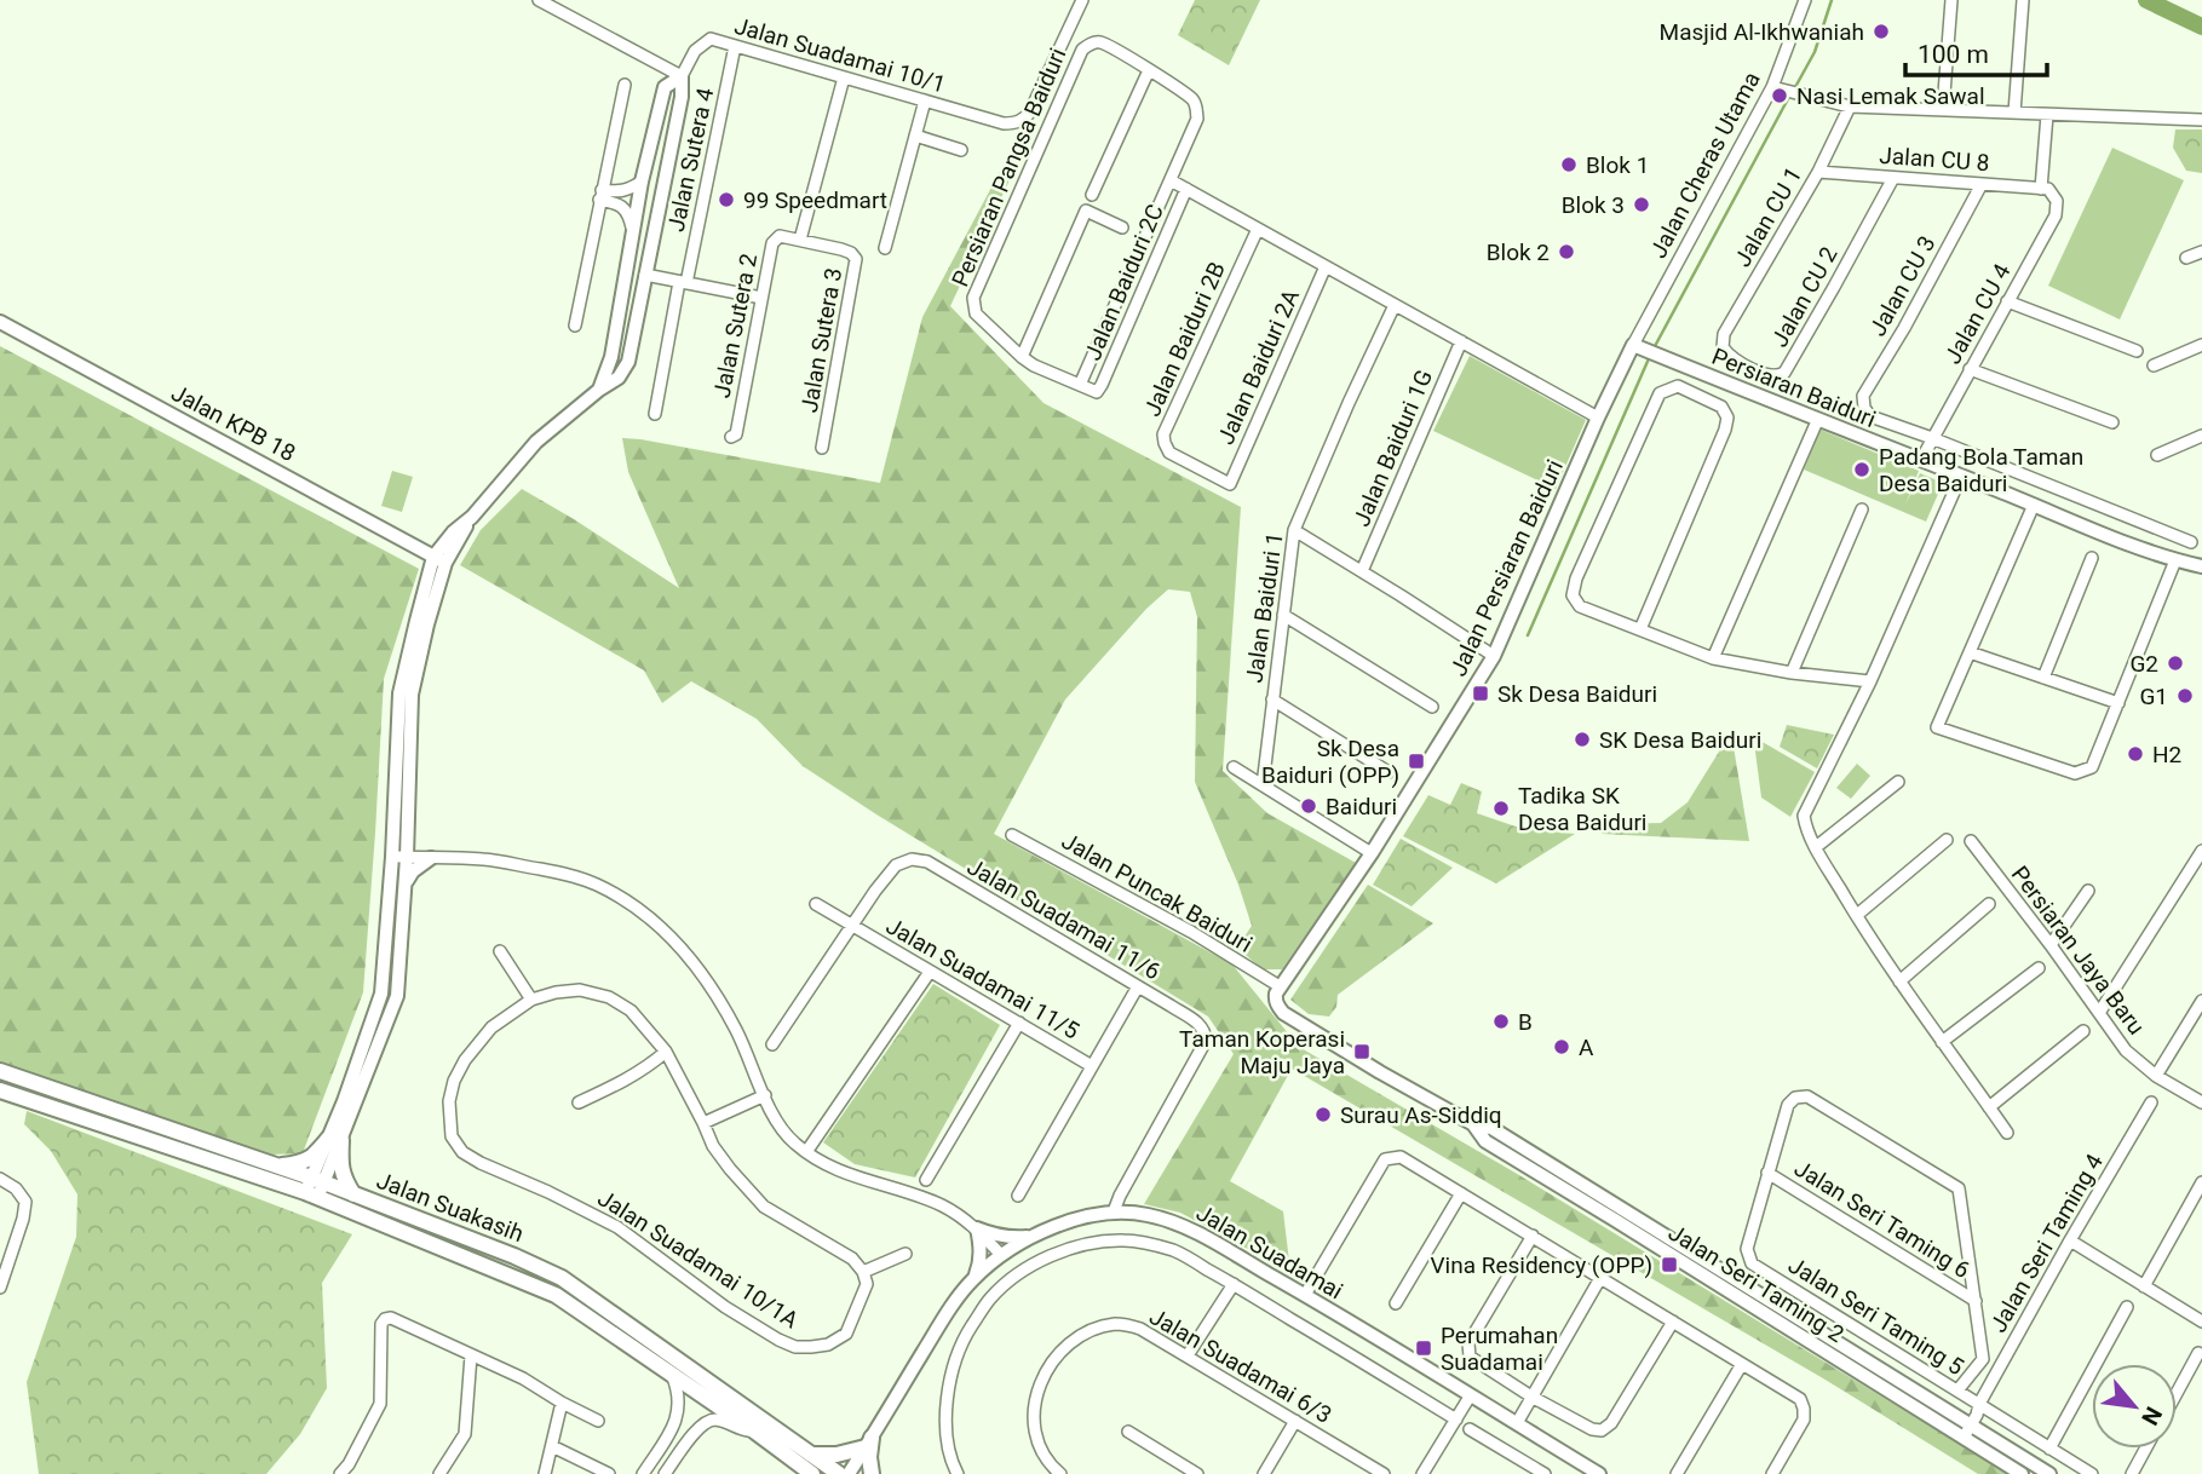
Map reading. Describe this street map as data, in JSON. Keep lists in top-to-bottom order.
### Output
{
  "streets": {
    "main road": ["Jalan Suakasih"],
    "street": [
      "Jalan Suadamai 10/1",
      "Jalan CU 8",
      "Jalan Sutera 4",
      "Jalan Cheras Utama",
      "Persiaran Pangsa Baiduri",
      "Jalan CU 1",
      "Jalan Baiduri 2C",
      "Jalan CU 3",
      "Jalan CU 2",
      "Jalan CU 4",
      "Jalan Sutera 2",
      "Jalan Baiduri 2B",
      "Jalan Sutera 3",
      "Jalan Baiduri 2A",
      "Persiaran Baiduri",
      "Jalan KPB 18",
      "Jalan Baiduri 1G",
      "Jalan Persiaran Baiduri",
      "Jalan Baiduri 1",
      "Jalan Puncak Baiduri",
      "Jalan Suadamai 11/6",
      "Persiaran Jaya Baru",
      "Jalan Suadamai 11/5",
      "Jalan Seri Taming 6",
      "Jalan Seri Taming 4",
      "Jalan Suadamai",
      "Jalan Suadamai 10/1A",
      "Jalan Seri Taming 2",
      "Jalan Seri Taming 5",
      "Jalan Suadamai 6/3"
    ]
  },
  "crossings": [
    ["Jalan Suadamai 10/1", "Jalan Sutera 4"],
    ["Jalan Suadamai 10/1", "Jalan KPB 18"],
    ["Jalan Suadamai 10/1", "Jalan Suakasih"],
    ["Jalan CU 8", "Jalan CU 1"],
    ["Jalan CU 8", "Jalan CU 3"],
    ["Jalan CU 8", "Jalan CU 2"],
    ["Jalan CU 8", "Jalan CU 4"],
    ["Jalan Cheras Utama", "Persiaran Baiduri"],
    ["Jalan Cheras Utama", "Jalan Persiaran Baiduri"],
    ["Jalan CU 1", "Jalan CU 2"],
    ["Jalan CU 3", "Jalan CU 4"],
    ["Jalan CU 4", "Persiaran Baiduri"],
    ["Jalan Sutera 2", "Jalan Sutera 3"],
    ["Jalan Baiduri 2B", "Jalan Baiduri 2A"],
    ["Persiaran Baiduri", "Jalan Persiaran Baiduri"],
    ["Jalan Persiaran Baiduri", "Jalan Puncak Baiduri"],
    ["Jalan Persiaran Baiduri", "Jalan Seri Taming 2"],
    ["Jalan Puncak Baiduri", "Jalan Seri Taming 2"],
    ["Jalan Suadamai 11/6", "Jalan Suadamai 11/5"],
    ["Jalan Suadamai 11/6", "Jalan Suadamai"],
    ["Jalan Seri Taming 6", "Jalan Seri Taming 5"],
    ["Jalan Seri Taming 4", "Jalan Seri Taming 2"],
    ["Jalan Seri Taming 4", "Jalan Seri Taming 5"]
  ],
  "places": {
    "other": [
      "Masjid Al-Ikhwaniah",
      "Nasi Lemak Sawal",
      "Blok 1",
      "99 Speedmart",
      "Blok 3",
      "Blok 2",
      "Padang Bola Taman Desa Baiduri",
      "G2",
      "G1",
      "SK Desa Baiduri",
      "H2",
      "Baiduri",
      "Tadika SK Desa Baiduri",
      "B",
      "A",
      "Surau As-Siddiq"
    ],
    "transit": [
      "Sk Desa Baiduri",
      "Sk Desa Baiduri (OPP)",
      "Taman Koperasi Maju Jaya",
      "Vina Residency (OPP)",
      "Perumahan Suadamai"
    ]
  },
  "scale_bar": "100 m",
  "north": "bottom right"
}
